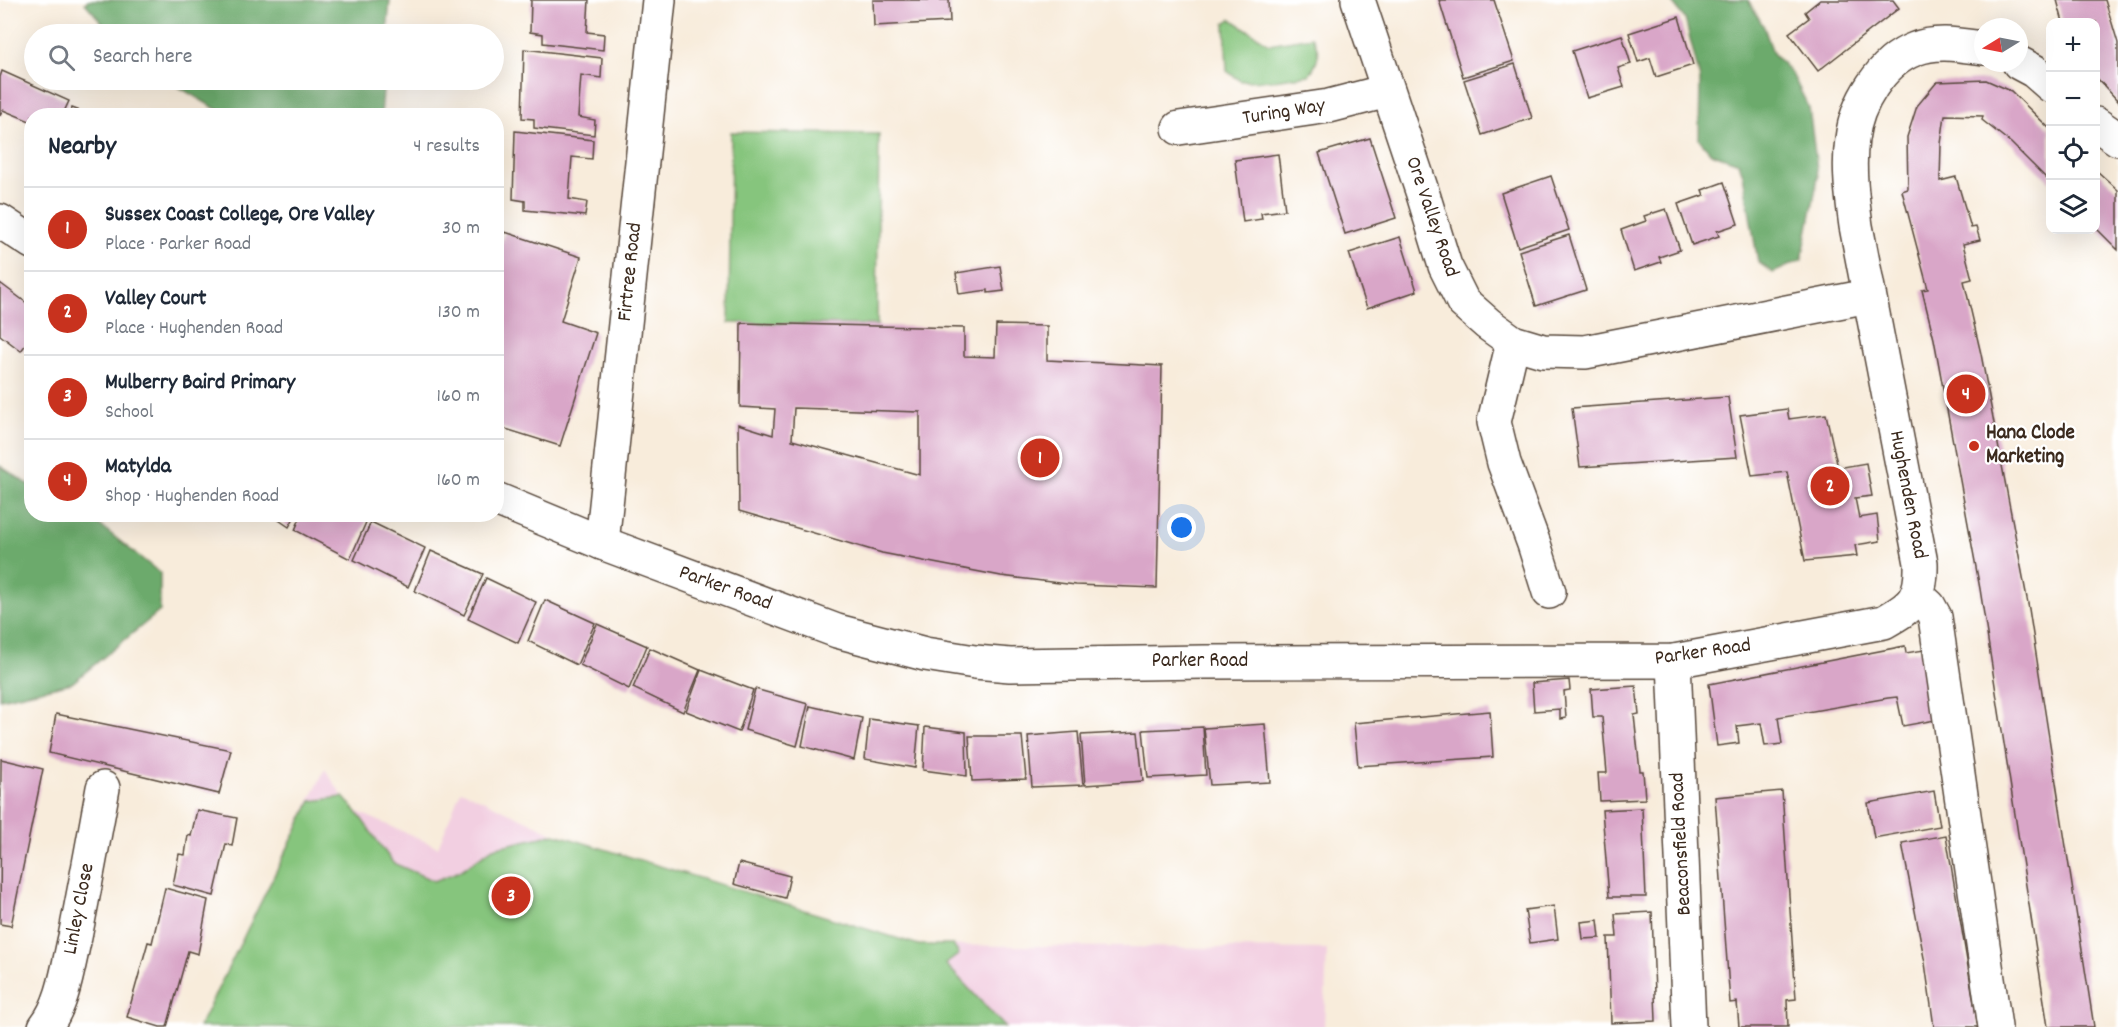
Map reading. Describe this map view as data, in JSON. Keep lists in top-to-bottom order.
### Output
{
  "streets": {
    "street": [
      "Turing Way",
      "Ore Valley Road",
      "Firtree Road",
      "Hughenden Road",
      "Parker Road",
      "Beaconsfield Road",
      "Linley Close"
    ]
  },
  "crossings": [
    ["Turing Way", "Ore Valley Road"],
    ["Ore Valley Road", "Hughenden Road"],
    ["Firtree Road", "Parker Road"],
    ["Hughenden Road", "Parker Road"],
    ["Parker Road", "Beaconsfield Road"]
  ],
  "places": ["Hana Clode Marketing"],
  "north": "left",
  "page": {
    "map_buttons": ["+", "−"],
    "search": "Search here",
    "heading": ["Nearby", "4 results"],
    "list": [
      {
        "mark": "1",
        "name": "Sussex Coast College, Ore Valley",
        "note": "Place · Parker Road",
        "value": "30 m"
      },
      {
        "mark": "2",
        "name": "Valley Court",
        "note": "Place · Hughenden Road",
        "value": "130 m"
      },
      {
        "mark": "3",
        "name": "Mulberry Baird Primary",
        "note": "School",
        "value": "160 m"
      },
      {
        "mark": "4",
        "name": "Matylda",
        "note": "Shop · Hughenden Road",
        "value": "160 m"
      }
    ],
    "pins": [
      "4",
      "1",
      "2",
      "3"
    ]
  }
}
